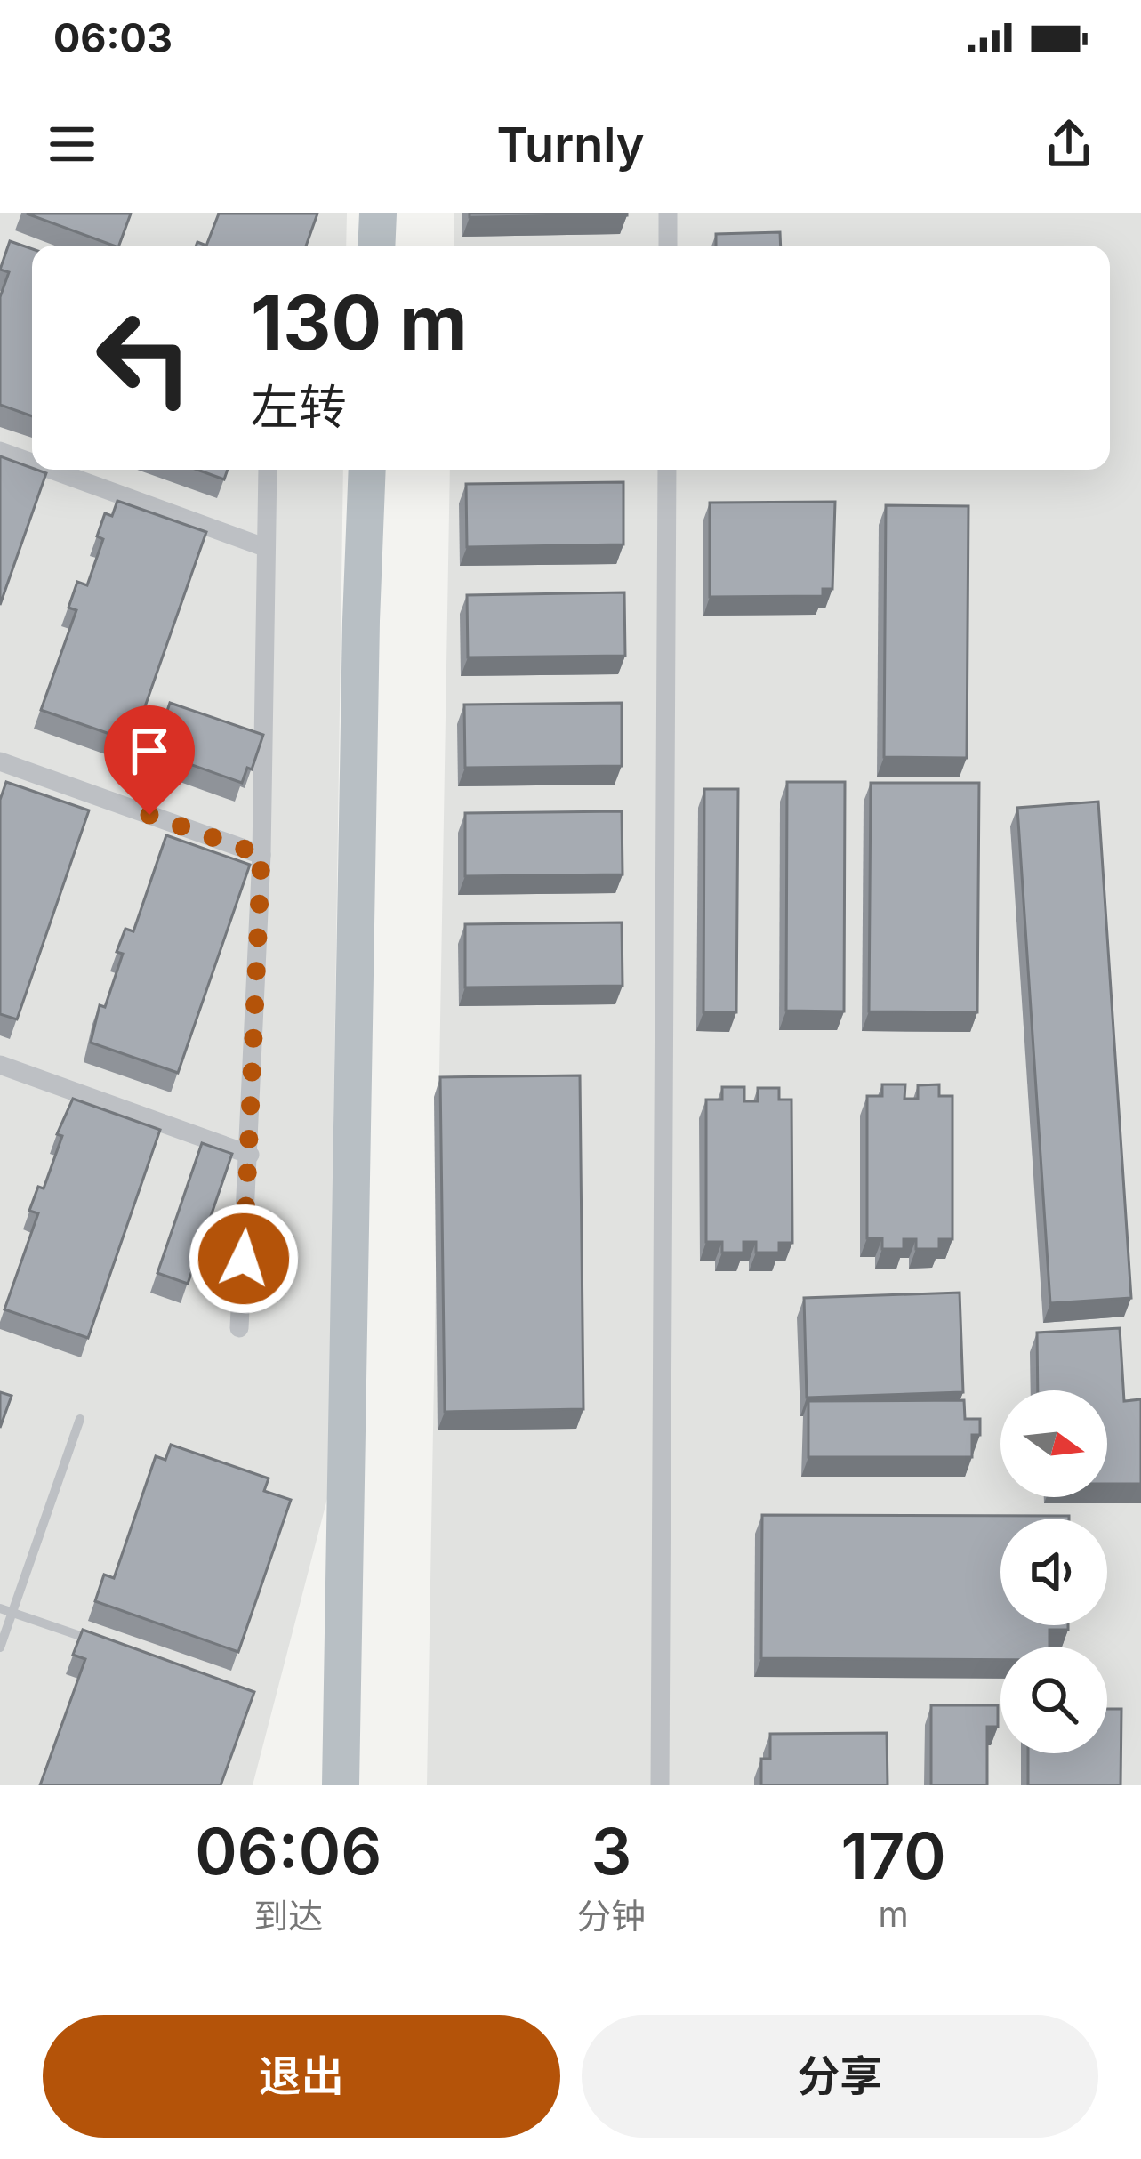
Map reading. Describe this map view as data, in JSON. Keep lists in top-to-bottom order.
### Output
{
  "north": "right",
  "page": {
    "status": "06:03",
    "header": "Turnly",
    "turn": ["130 m", "左转"],
    "eta": [
      "06:06",
      "到达",
      "3",
      "分钟",
      "170",
      "m"
    ],
    "buttons": ["退出", "分享"]
  }
}
